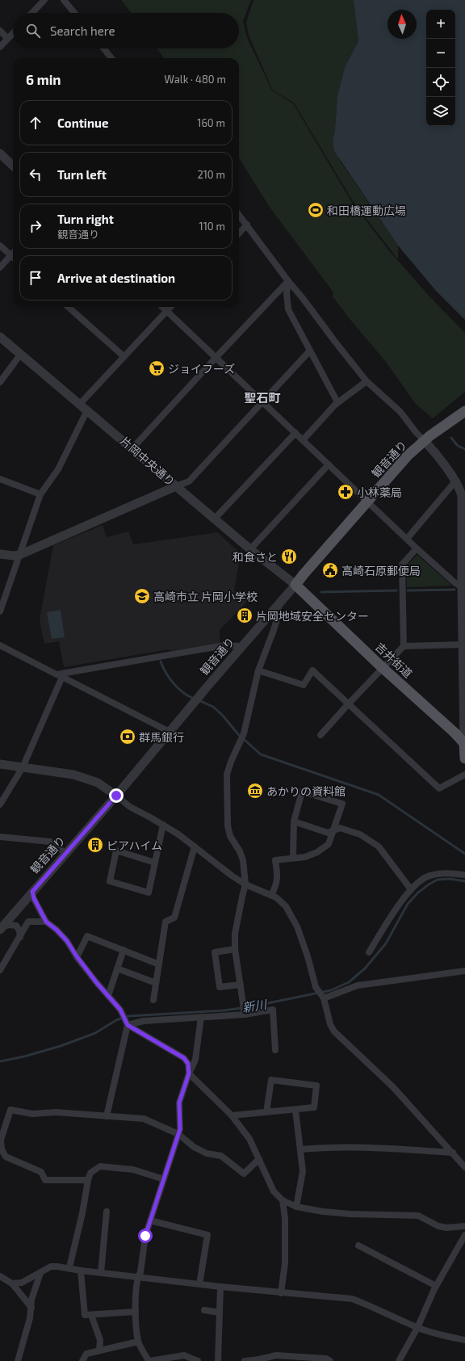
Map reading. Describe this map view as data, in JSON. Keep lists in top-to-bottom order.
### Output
{
  "streets": {
    "main road": ["観音通り", "吉井街道"],
    "street": ["片岡中央通り"]
  },
  "crossings": [
    ["観音通り", "片岡中央通り"],
    ["観音通り", "吉井街道"],
    ["片岡中央通り", "吉井街道"]
  ],
  "districts": ["聖石町"],
  "water": ["新川"],
  "places": {
    "sports": ["和田橋運動広場"],
    "supermarket": ["ジョイフーズ"],
    "pharmacy": ["小林薬局"],
    "restaurant": ["和食さと"],
    "public building": ["高崎石原郵便局"],
    "school or university": ["高崎市立 片岡小学校"],
    "building": ["片岡地域安全センター", "ピアハイム"],
    "bank": ["群馬銀行"],
    "museum": ["あかりの資料館"]
  },
  "north": "top",
  "page": {
    "map_buttons": ["+", "−"],
    "search": "Search here",
    "heading": ["6 min", "Walk · 480 m"],
    "list": [
      ["Continue", "160 m"],
      ["Turn left", "210 m"],
      ["Turn right", "観音通り", "110 m"],
      "Arrive at destination"
    ]
  }
}
